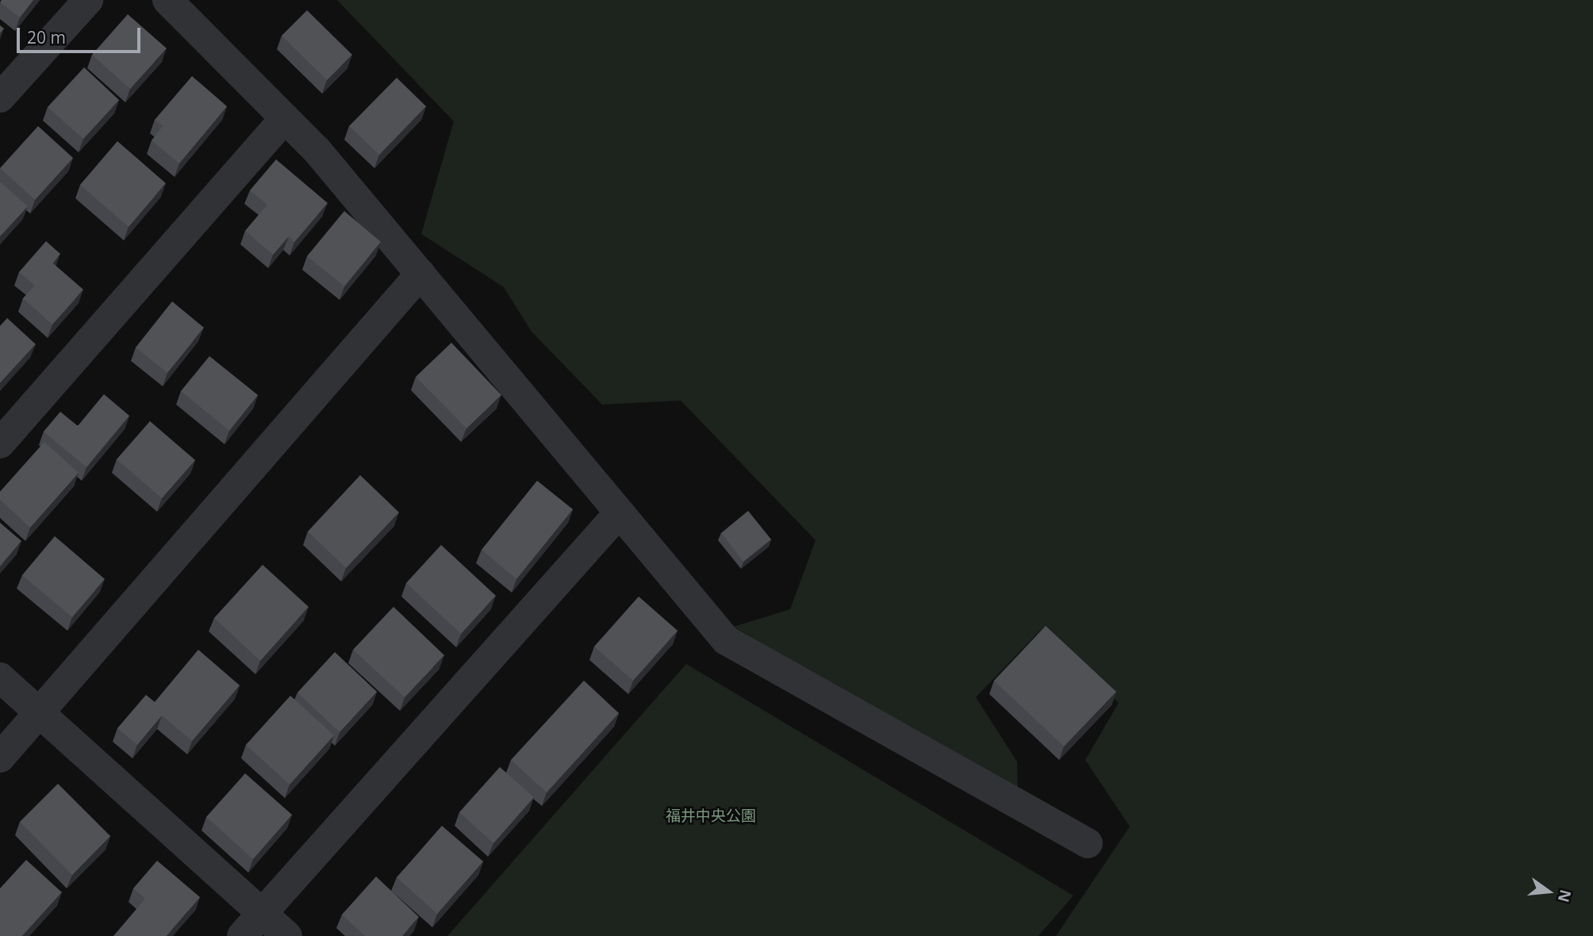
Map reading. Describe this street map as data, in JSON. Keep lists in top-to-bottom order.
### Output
{
  "parks": ["福井中央公園"],
  "scale_bar": "20 m",
  "north": "right"
}
